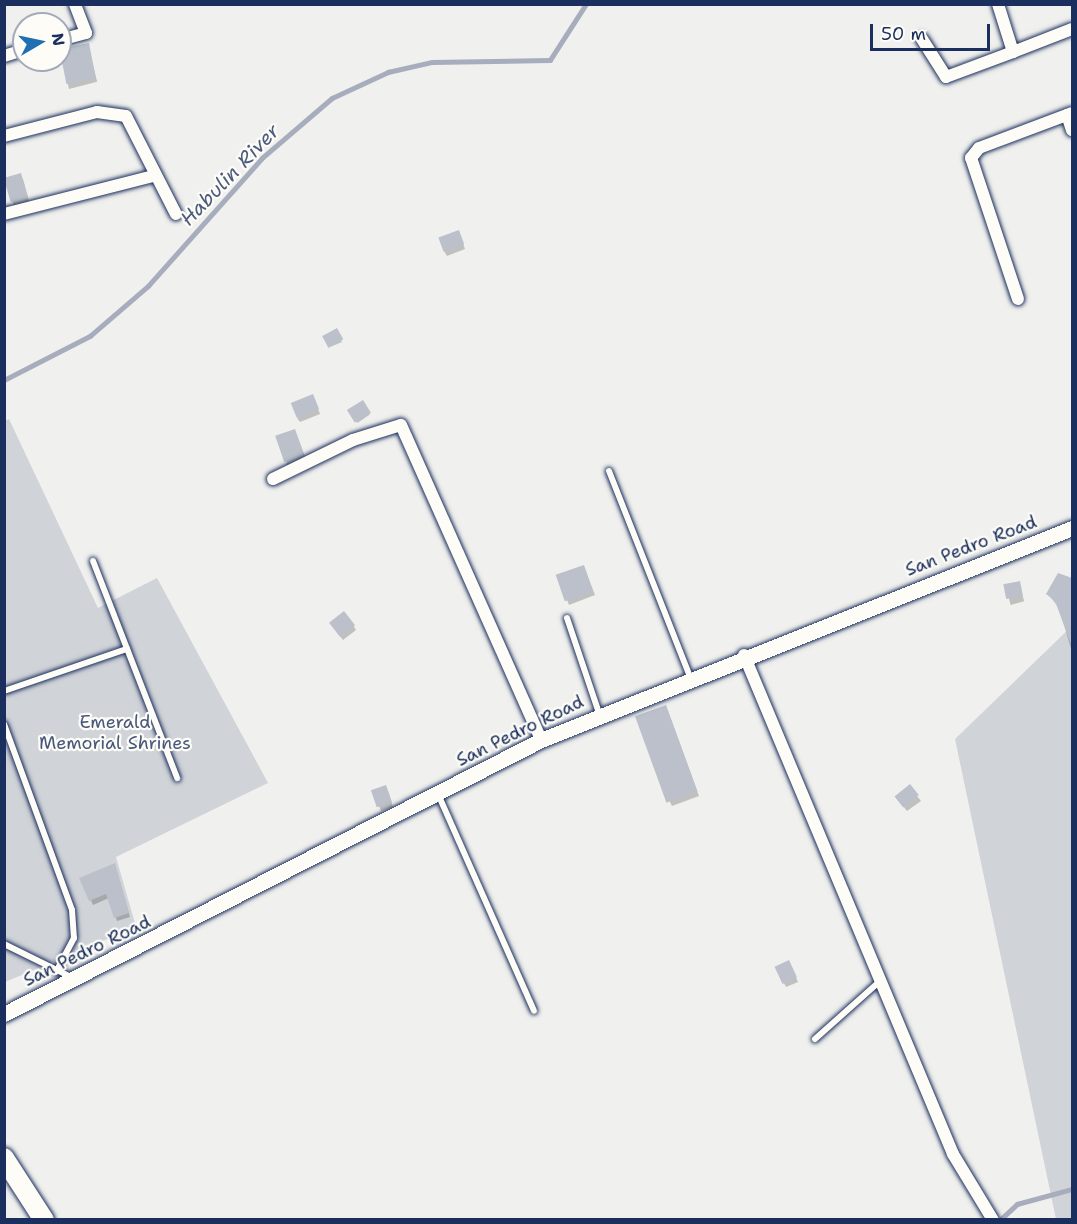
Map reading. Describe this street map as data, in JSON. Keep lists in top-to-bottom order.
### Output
{
  "streets": {
    "street": ["San Pedro Road"]
  },
  "water": ["Habulin River"],
  "parks": ["Emerald Memorial Shrines"],
  "scale_bar": "50 m",
  "north": "right"
}
